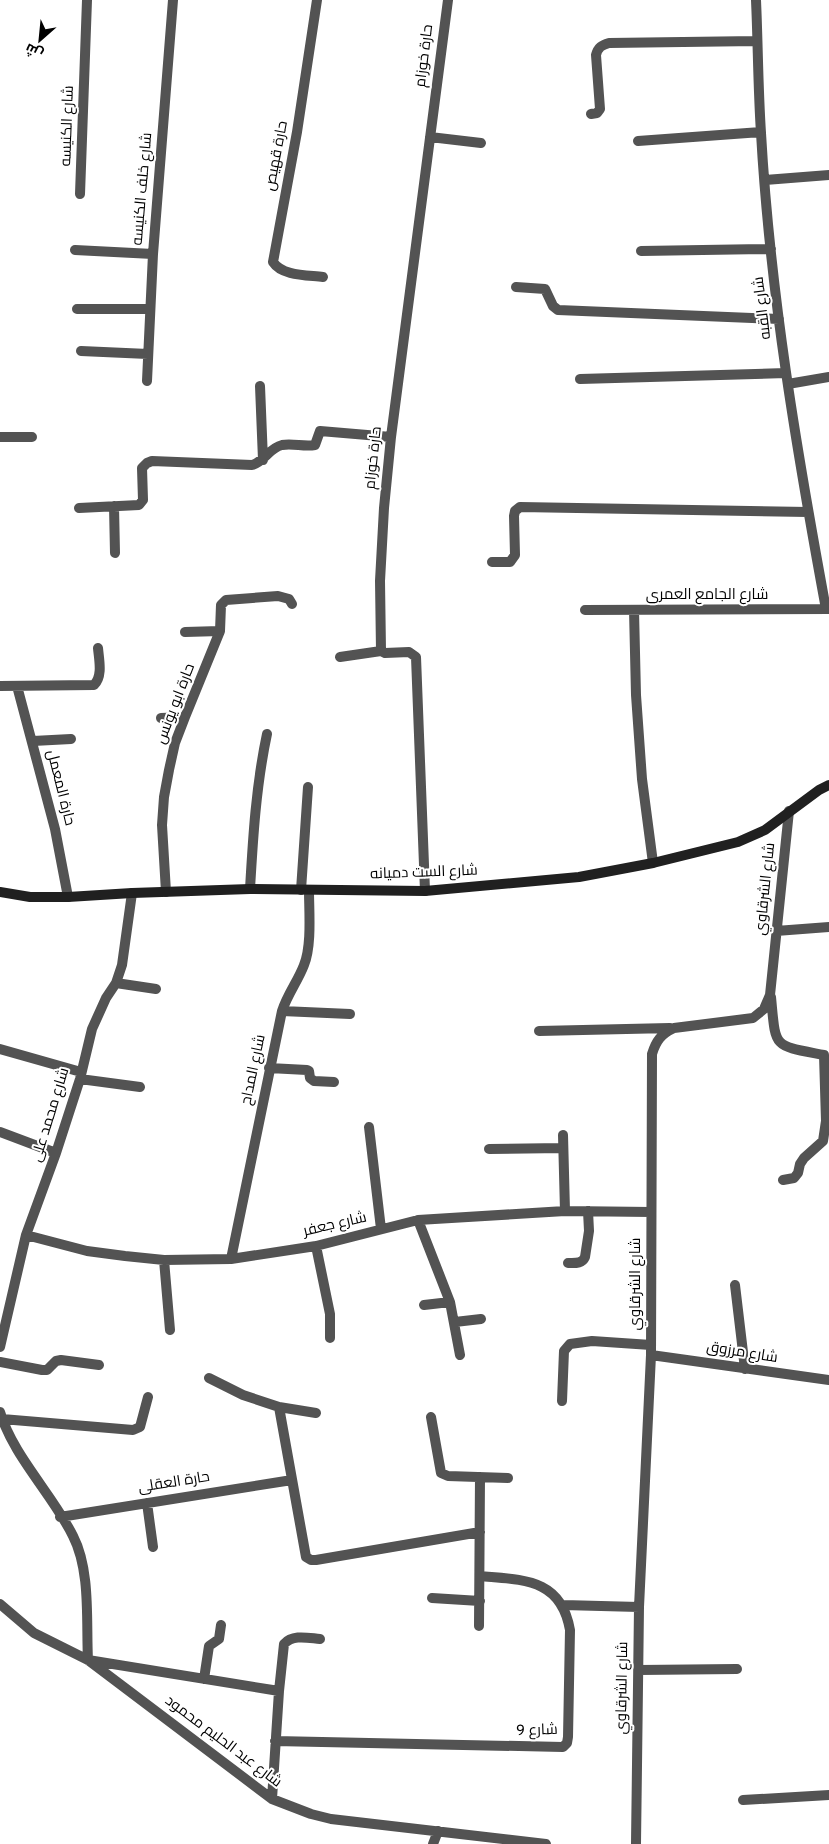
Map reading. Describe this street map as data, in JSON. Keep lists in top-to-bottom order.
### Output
{
  "streets": {
    "street": [
      "حارة خوزام",
      "شارع الكنيسه",
      "حارة قهيص",
      "شارع خلف الكنيسه",
      "شارع القبه",
      "شارع الجامع العمرى",
      "حارة ابو يونس",
      "حارة المعمل",
      "شارع الست دميانه",
      "شارع الشرقاوي",
      "شارع المداح",
      "شارع محمد على",
      "شارع جعفر",
      "شارع مرزوق",
      "حارة العقلى",
      "شارع 9",
      "شارع عبد الحليم محمود"
    ]
  },
  "crossings": [
    ["شارع القبه", "شارع الجامع العمرى"],
    ["حارة ابو يونس", "شارع الست دميانه"],
    ["حارة المعمل", "شارع الست دميانه"],
    ["شارع الست دميانه", "شارع الشرقاوي"],
    ["شارع الست دميانه", "شارع المداح"],
    ["شارع الست دميانه", "شارع محمد على"],
    ["شارع الشرقاوي", "شارع جعفر"],
    ["شارع الشرقاوي", "شارع مرزوق"],
    ["شارع المداح", "شارع جعفر"],
    ["شارع محمد على", "شارع جعفر"]
  ],
  "north": "bottom left"
}
